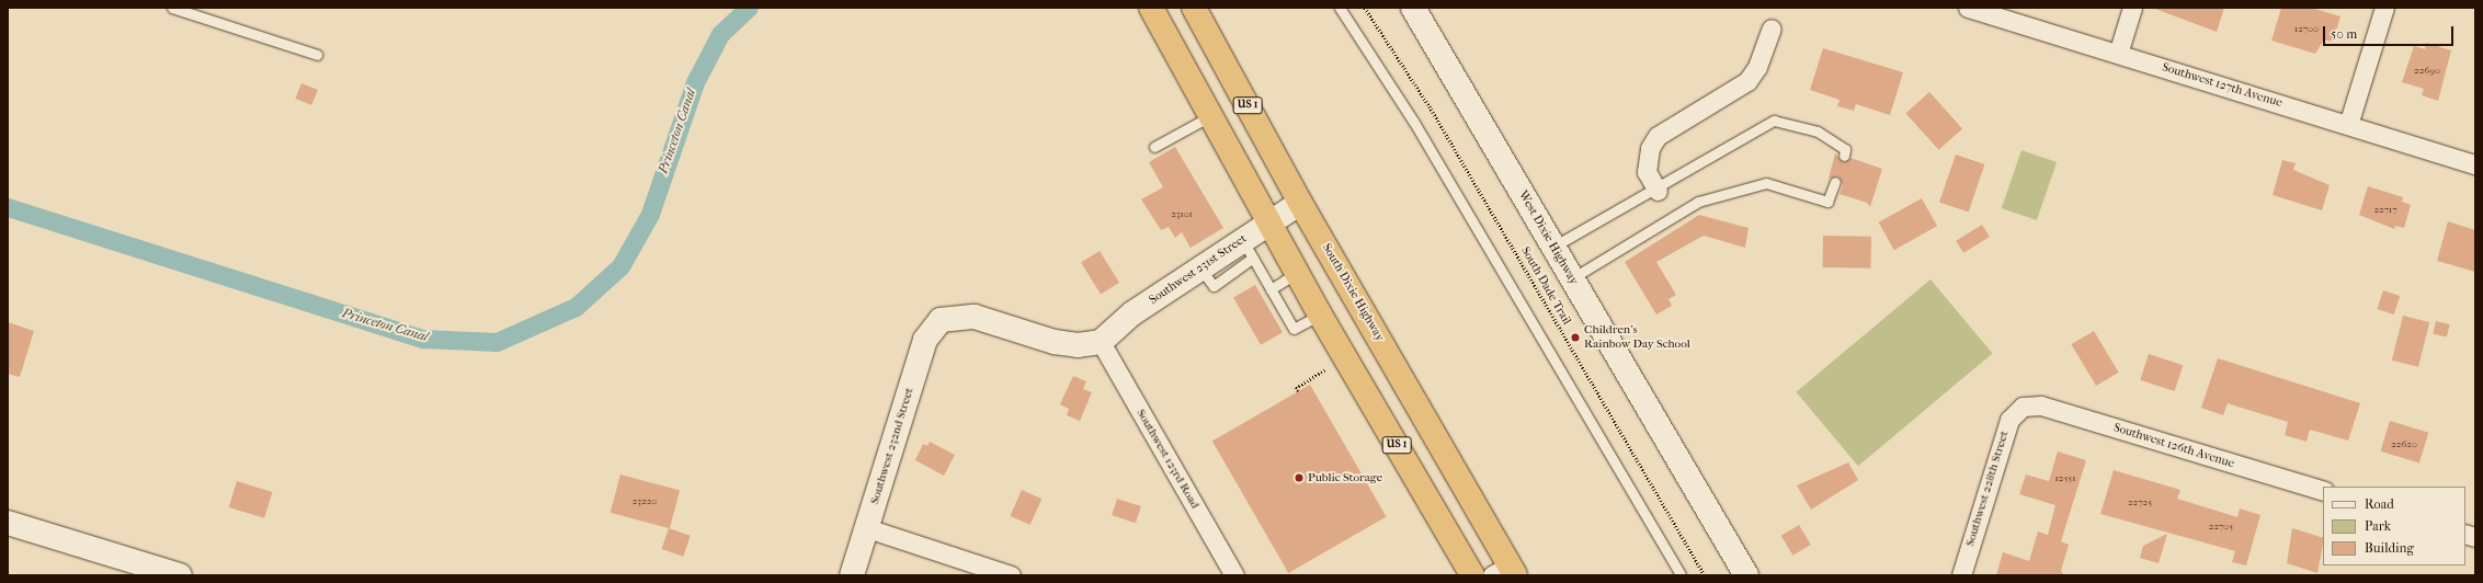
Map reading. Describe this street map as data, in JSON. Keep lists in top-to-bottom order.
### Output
{
  "streets": {
    "highway": ["US 1", "South Dixie Highway"],
    "street": [
      "Southwest 127th Avenue",
      "West Dixie Highway",
      "Southwest 231st Street",
      "Southwest 232nd Street",
      "Southwest 126th Avenue",
      "Southwest 123rd Road",
      "Southwest 228th Street"
    ],
    "path": ["South Dade Trail"]
  },
  "crossings": [
    ["US 1", "Southwest 231st Street"],
    ["Southwest 231st Street", "South Dixie Highway"],
    ["Southwest 231st Street", "Southwest 232nd Street"],
    ["Southwest 231st Street", "Southwest 123rd Road"],
    ["Southwest 232nd Street", "Southwest 123rd Road"],
    ["Southwest 126th Avenue", "Southwest 228th Street"]
  ],
  "water": ["Princeton Canal"],
  "places": ["Children's Rainbow Day School", "Public Storage"],
  "house_numbers": [
    "12700",
    "22690",
    "22717",
    "23101",
    "22620",
    "12551",
    "23220",
    "22725",
    "22705"
  ],
  "legend": ["Road", "Park", "Building"],
  "scale_bar": "50 m"
}
